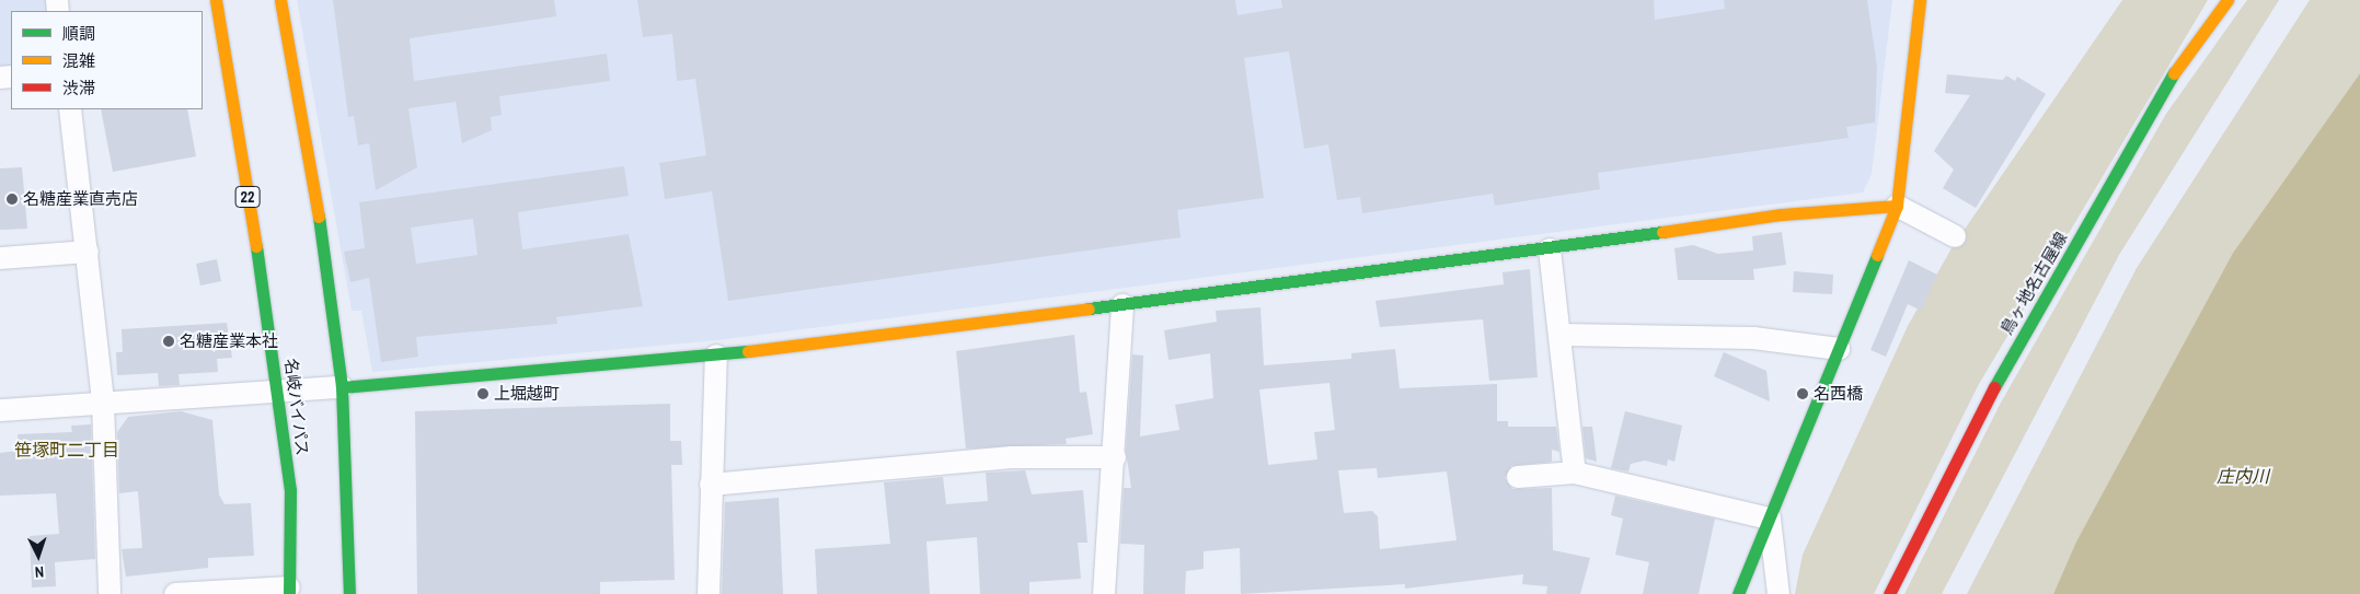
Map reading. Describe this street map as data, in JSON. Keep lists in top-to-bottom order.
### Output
{
  "streets": {
    "main road": ["22", "鳥ヶ地名古屋線", "名岐バイパス"]
  },
  "districts": ["笹塚町二丁目"],
  "water": ["庄内川"],
  "places": [
    "名糖産業直売店",
    "名糖産業本社",
    "上堀越町",
    "名西橋"
  ],
  "legend": ["順調", "混雑", "渋滞"],
  "north": "bottom"
}
